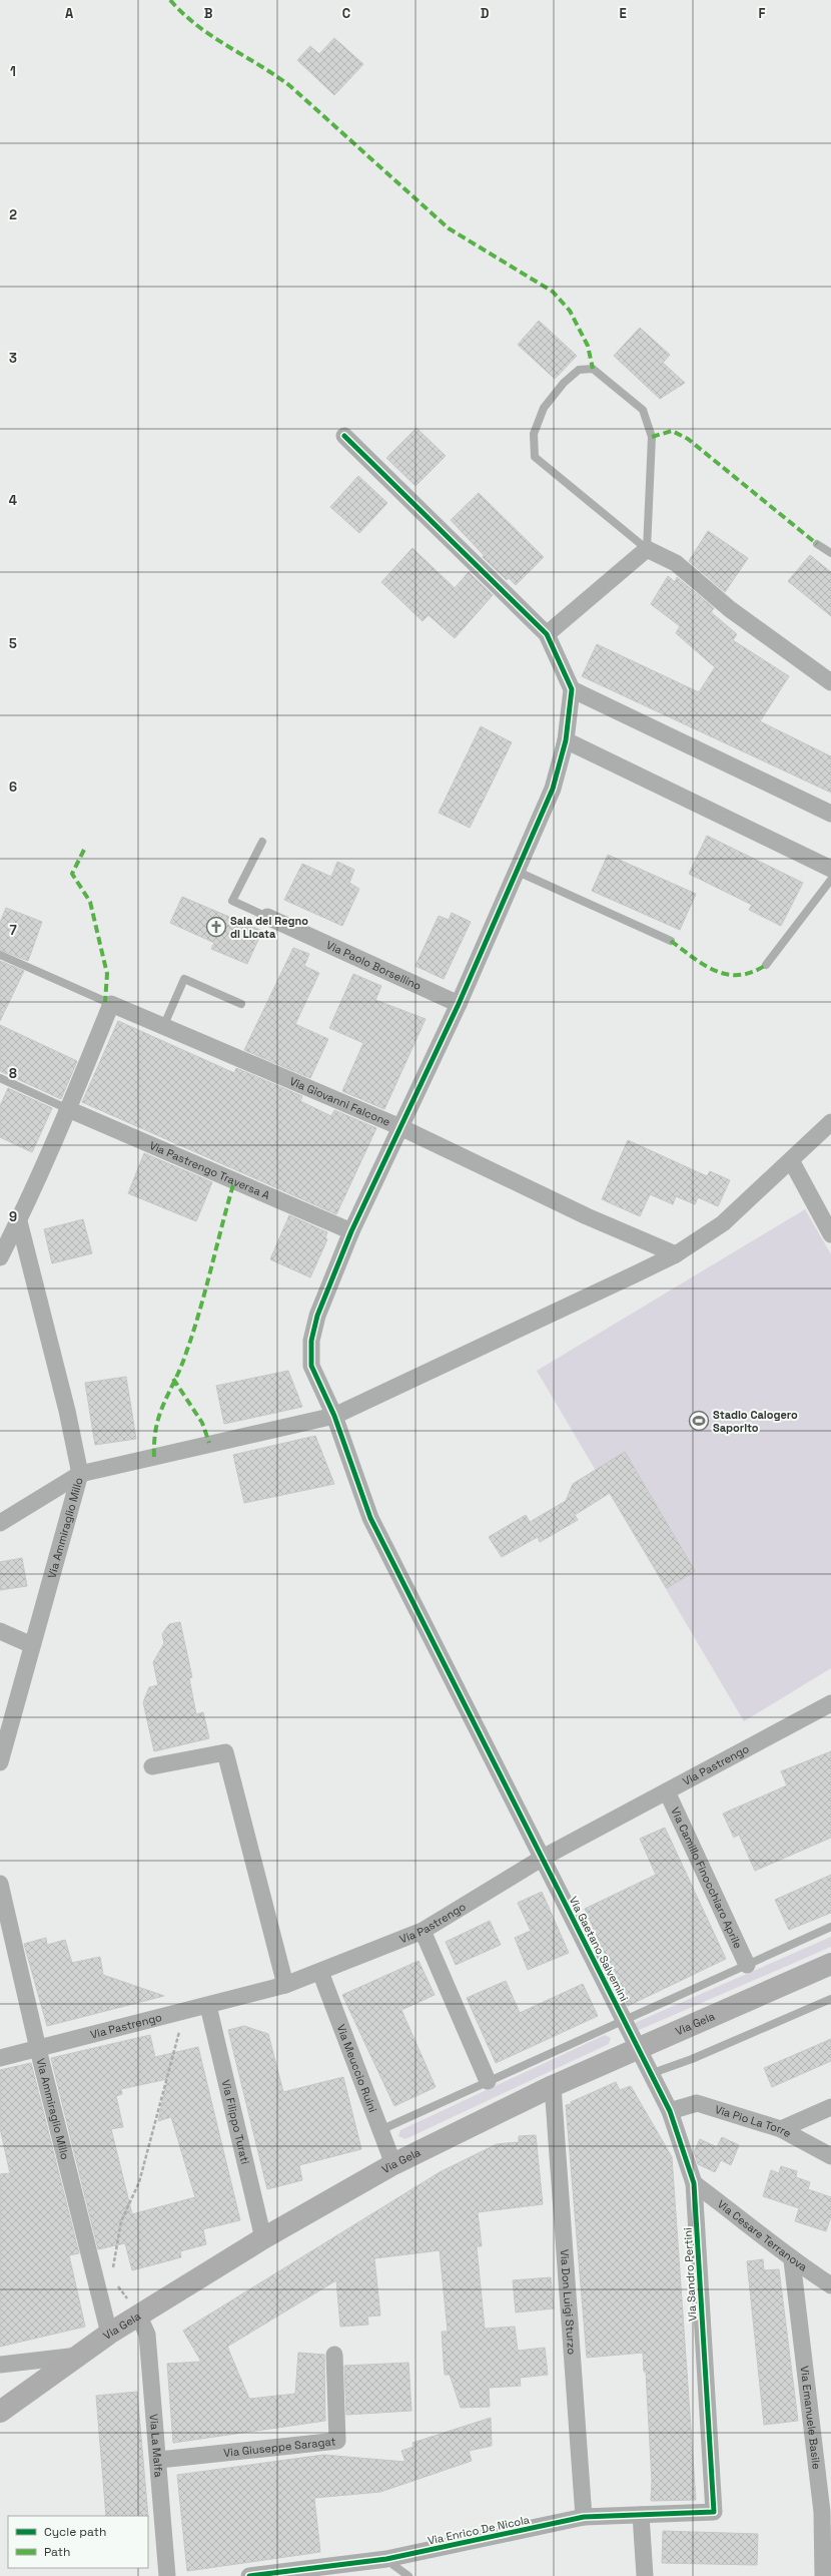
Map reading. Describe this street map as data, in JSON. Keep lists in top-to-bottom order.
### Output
{
  "streets": {
    "main road": ["Via Gela"],
    "street": [
      "Via Paolo Borsellino",
      "Via Giovanni Falcone",
      "Via Pastrengo Traversa A",
      "Via Ammiraglio Millo",
      "Via Pastrengo",
      "Via Camillo Finocchiaro Aprile",
      "Via Gaetano Salvemini",
      "Via Meuccio Ruini",
      "Via Filippo Turati",
      "Via Pio La Torre",
      "Via Cesare Terranova",
      "Via Sandro Pertini",
      "Via Don Luigi Sturzo",
      "Via Emanuele Basile",
      "Via La Malfa",
      "Via Giuseppe Saragat",
      "Via Enrico De Nicola"
    ]
  },
  "crossings": [
    ["Via Paolo Borsellino", "Via Gaetano Salvemini"],
    ["Via Giovanni Falcone", "Via Gaetano Salvemini"],
    ["Via Pastrengo Traversa A", "Via Gaetano Salvemini"],
    ["Via Ammiraglio Millo", "Via Pastrengo"],
    ["Via Ammiraglio Millo", "Via Gela"],
    ["Via Pastrengo", "Via Camillo Finocchiaro Aprile"],
    ["Via Pastrengo", "Via Gaetano Salvemini"],
    ["Via Pastrengo", "Via Meuccio Ruini"],
    ["Via Pastrengo", "Via Filippo Turati"],
    ["Via Gaetano Salvemini", "Via Gela"],
    ["Via Gaetano Salvemini", "Via Sandro Pertini"],
    ["Via Gela", "Via Meuccio Ruini"],
    ["Via Gela", "Via Filippo Turati"],
    ["Via Gela", "Via Sandro Pertini"],
    ["Via Gela", "Via Don Luigi Sturzo"],
    ["Via Gela", "Via La Malfa"],
    ["Via Pio La Torre", "Via Sandro Pertini"],
    ["Via Cesare Terranova", "Via Sandro Pertini"],
    ["Via Cesare Terranova", "Via Emanuele Basile"],
    ["Via Sandro Pertini", "Via Enrico De Nicola"],
    ["Via Don Luigi Sturzo", "Via Enrico De Nicola"],
    ["Via La Malfa", "Via Giuseppe Saragat"]
  ],
  "places": {
    "church": ["Sala del Regno di Licata"],
    "sports": ["Stadio Calogero Saporito"]
  },
  "legend": ["Cycle path", "Path"],
  "grid": {
    "columns": [
      "A",
      "B",
      "C",
      "D",
      "E",
      "F"
    ],
    "rows": [
      "1",
      "2",
      "3",
      "4",
      "5",
      "6",
      "7",
      "8",
      "9"
    ]
  }
}
